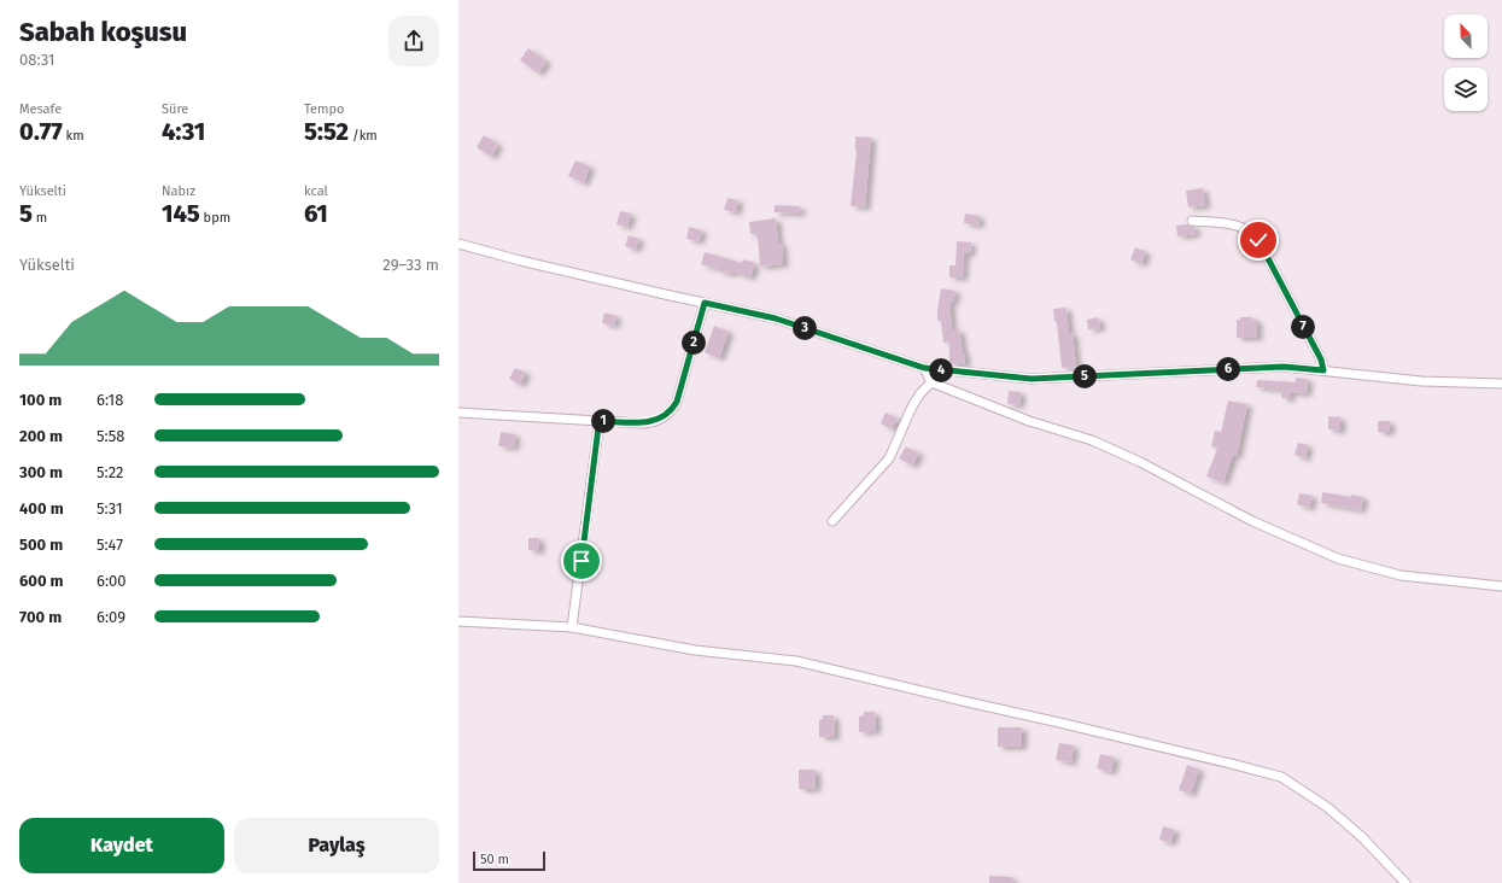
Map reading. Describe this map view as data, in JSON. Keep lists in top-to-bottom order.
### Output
{
  "scale_bar": "50 m",
  "north": "top left",
  "page": {
    "heading": ["Sabah koşusu", "08:31"],
    "stats": [
      ["Mesafe", "0.77 km"],
      ["Süre", "4:31"],
      ["Tempo", "5:52 /km"],
      ["Yükselti", "5 m"],
      ["Nabız", "145 bpm"],
      ["kcal", "61"]
    ],
    "chart": ["Yükselti", "29–33 m"],
    "pins": [
      "7",
      "3",
      "2",
      "6",
      "4",
      "5",
      "1"
    ],
    "list": [
      {
        "name": "100 m",
        "note": "6:18"
      },
      {
        "name": "200 m",
        "note": "5:58"
      },
      {
        "name": "300 m",
        "note": "5:22"
      },
      {
        "name": "400 m",
        "note": "5:31"
      },
      {
        "name": "500 m",
        "note": "5:47"
      },
      {
        "name": "600 m",
        "note": "6:00"
      },
      {
        "name": "700 m",
        "note": "6:09"
      }
    ],
    "buttons": ["Kaydet", "Paylaş"],
    "scale": "50 m"
  }
}
